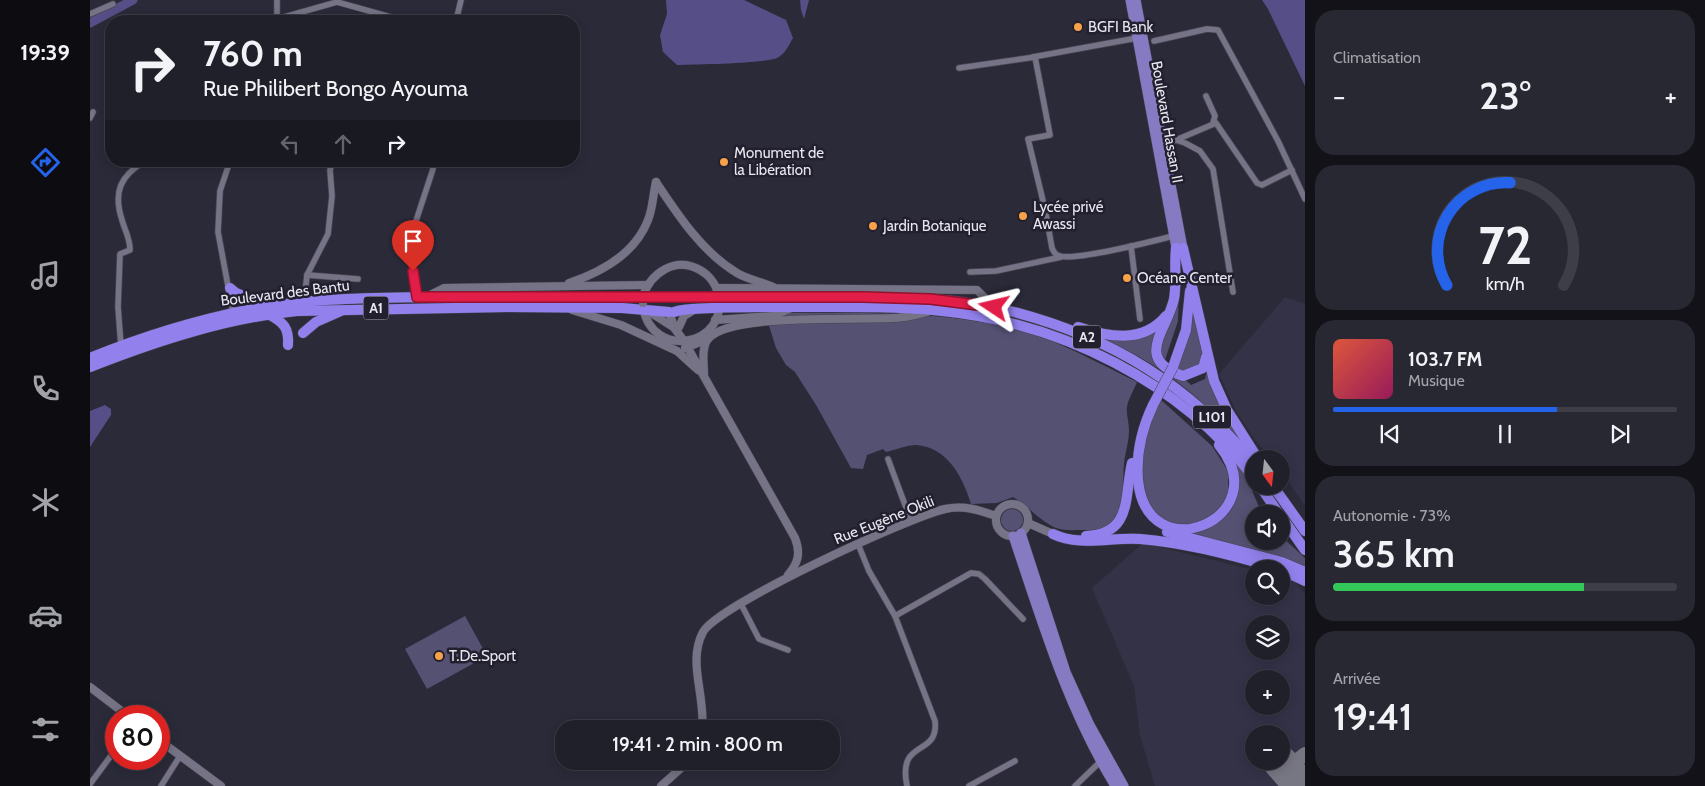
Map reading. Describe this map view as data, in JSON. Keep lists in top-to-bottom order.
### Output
{
  "streets": {
    "highway": [
      "Boulevard des Bantu",
      "A1",
      "A2",
      "L101"
    ],
    "main road": ["Boulevard Hassan II", "Rue Eugène Okili"]
  },
  "crossings": [
    ["Boulevard des Bantu", "L101"]
  ],
  "places": [
    "BGFI Bank",
    "Monument de la Libération",
    "Lycée privé Awassi",
    "Jardin Botanique",
    "Océane Center",
    "T.De.Sport"
  ],
  "north": "bottom",
  "page": {
    "tabs": "19:39",
    "tile": [
      "Climatisation",
      ["Autonomie · 73%", "365 km"],
      ["Arrivée", "19:41"]
    ],
    "turn": ["760 m", "Rue Philibert Bongo Ayouma"],
    "heat": ["−", "23°", "+"],
    "song": ["103.7 FM", "Musique"],
    "map_buttons": ["+", "−"],
    "limit": "80",
    "trip": "19:41 · 2 min · 800 m",
    "gauge": ["72", "km/h"]
  }
}
